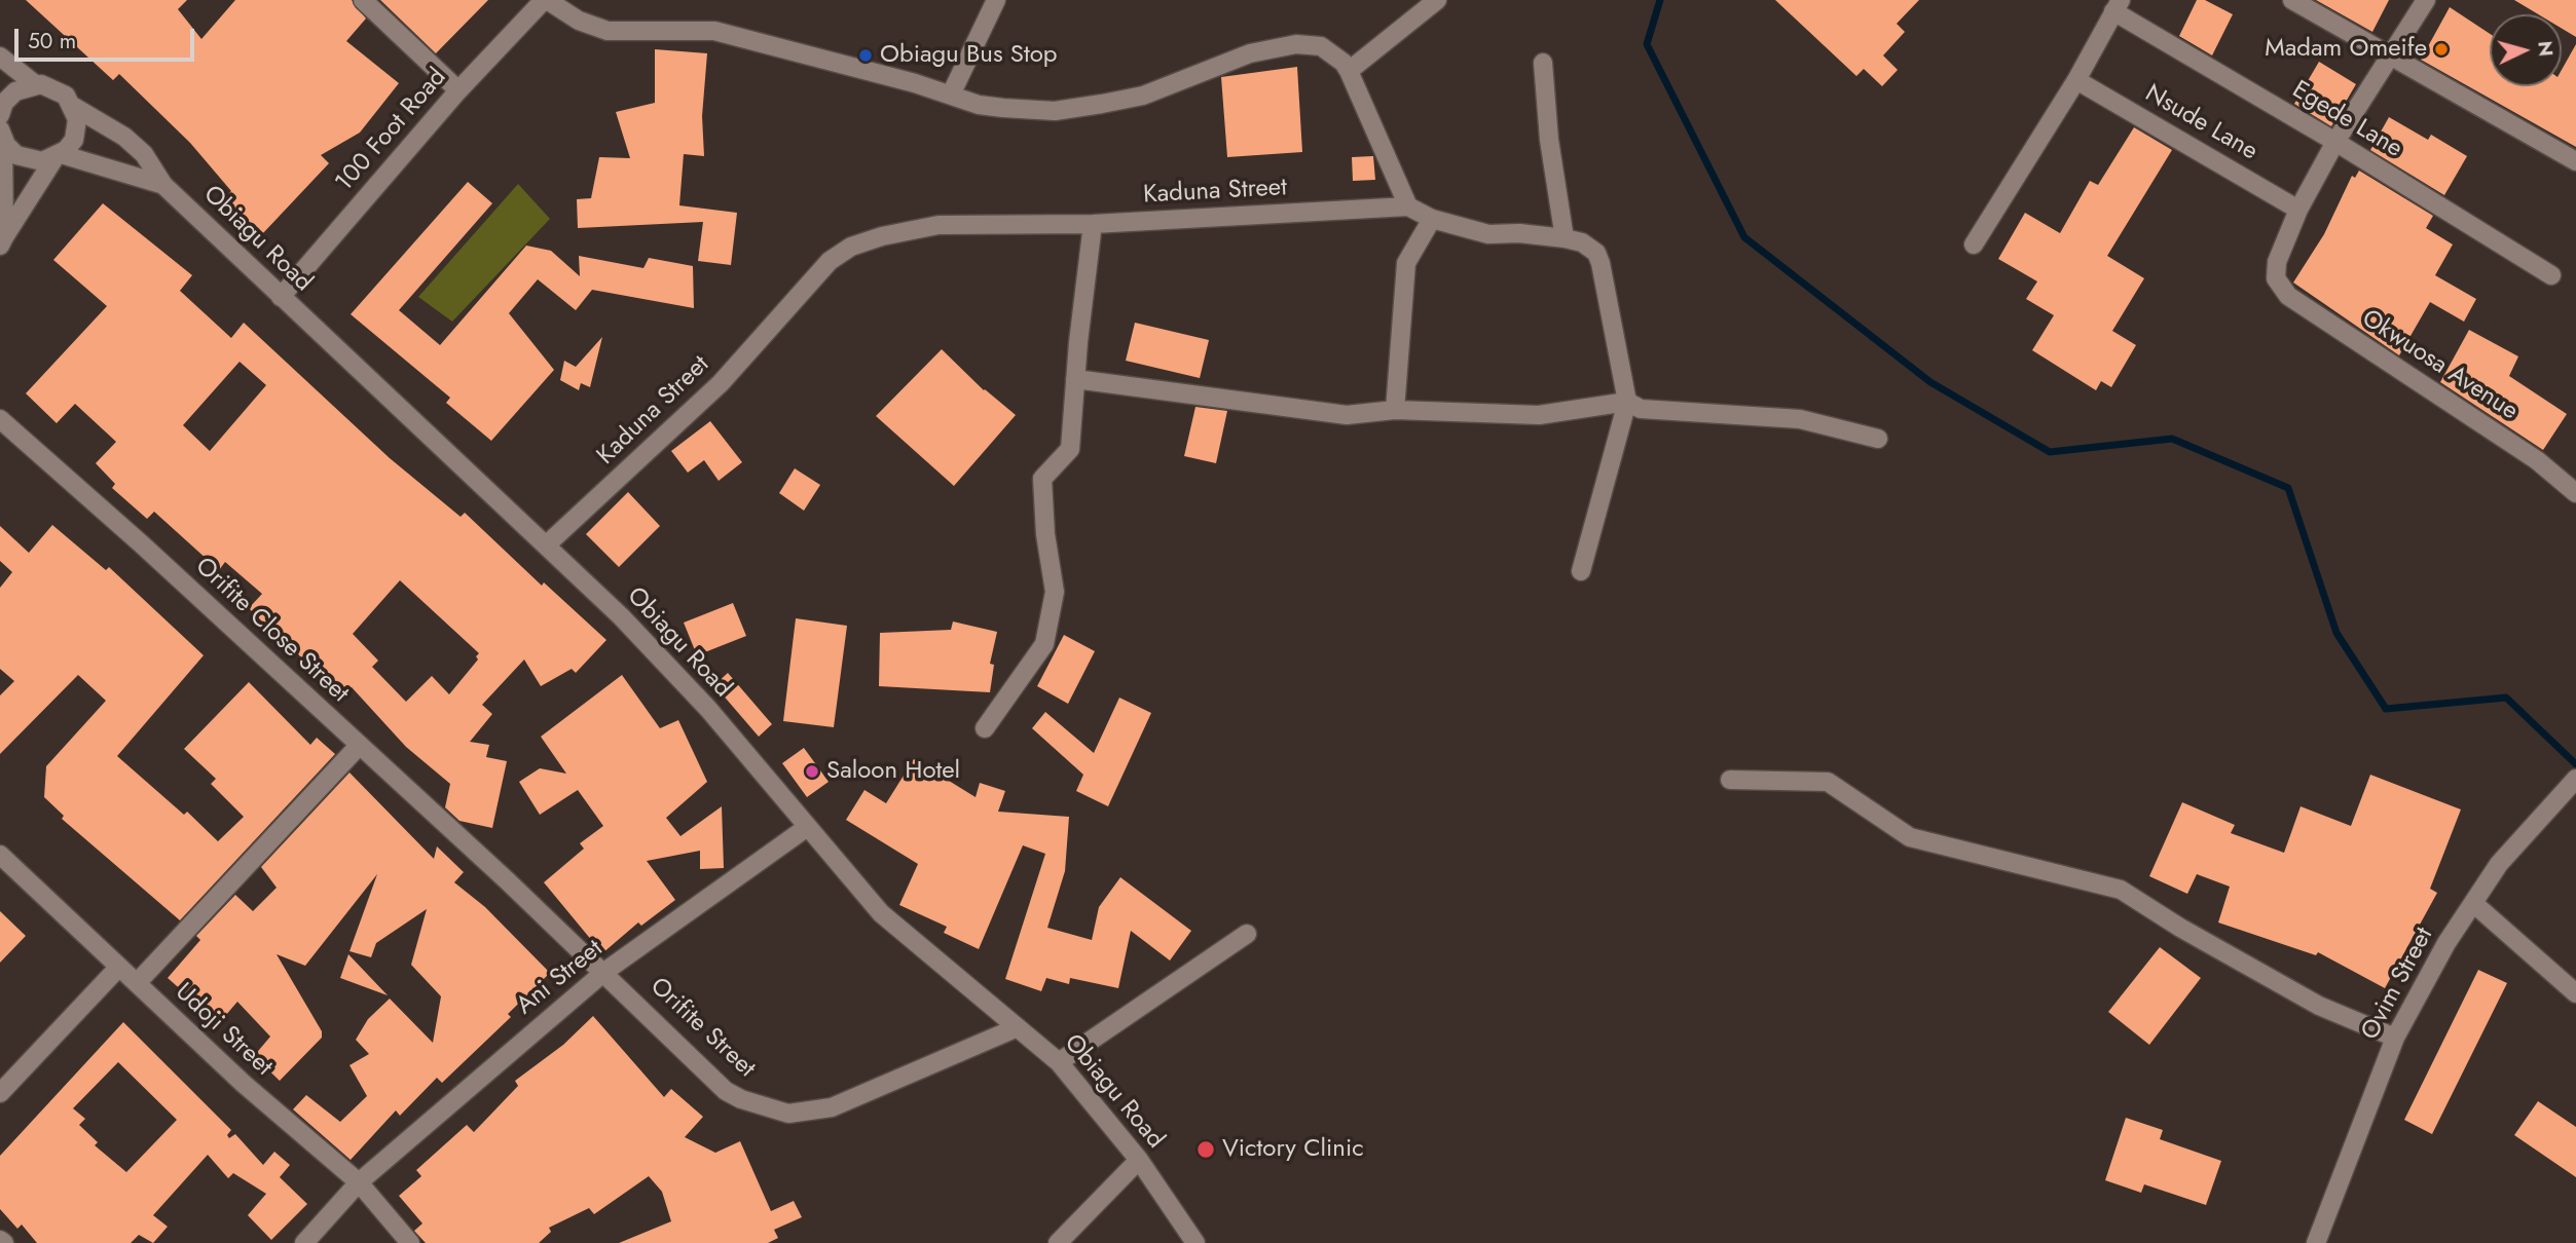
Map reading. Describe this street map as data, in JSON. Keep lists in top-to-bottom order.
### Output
{
  "streets": {
    "street": [
      "Egede Lane",
      "Nsude Lane",
      "100 Foot Road",
      "Kaduna Street",
      "Obiagu Road",
      "Okwuosa Avenue",
      "Orifite Close Street",
      "Ani Street",
      "Ovim Street",
      "Orifite Street",
      "Udoji Street"
    ]
  },
  "crossings": [
    ["Nsude Lane", "Okwuosa Avenue"],
    ["100 Foot Road", "Obiagu Road"],
    ["Kaduna Street", "Obiagu Road"],
    ["Obiagu Road", "Ani Street"],
    ["Obiagu Road", "Orifite Street"],
    ["Orifite Close Street", "Orifite Street"],
    ["Ani Street", "Orifite Street"],
    ["Ani Street", "Udoji Street"]
  ],
  "places": [
    "Madam Omeife",
    "Obiagu Bus Stop",
    "Saloon Hotel",
    "Victory Clinic"
  ],
  "scale_bar": "50 m",
  "north": "right"
}
